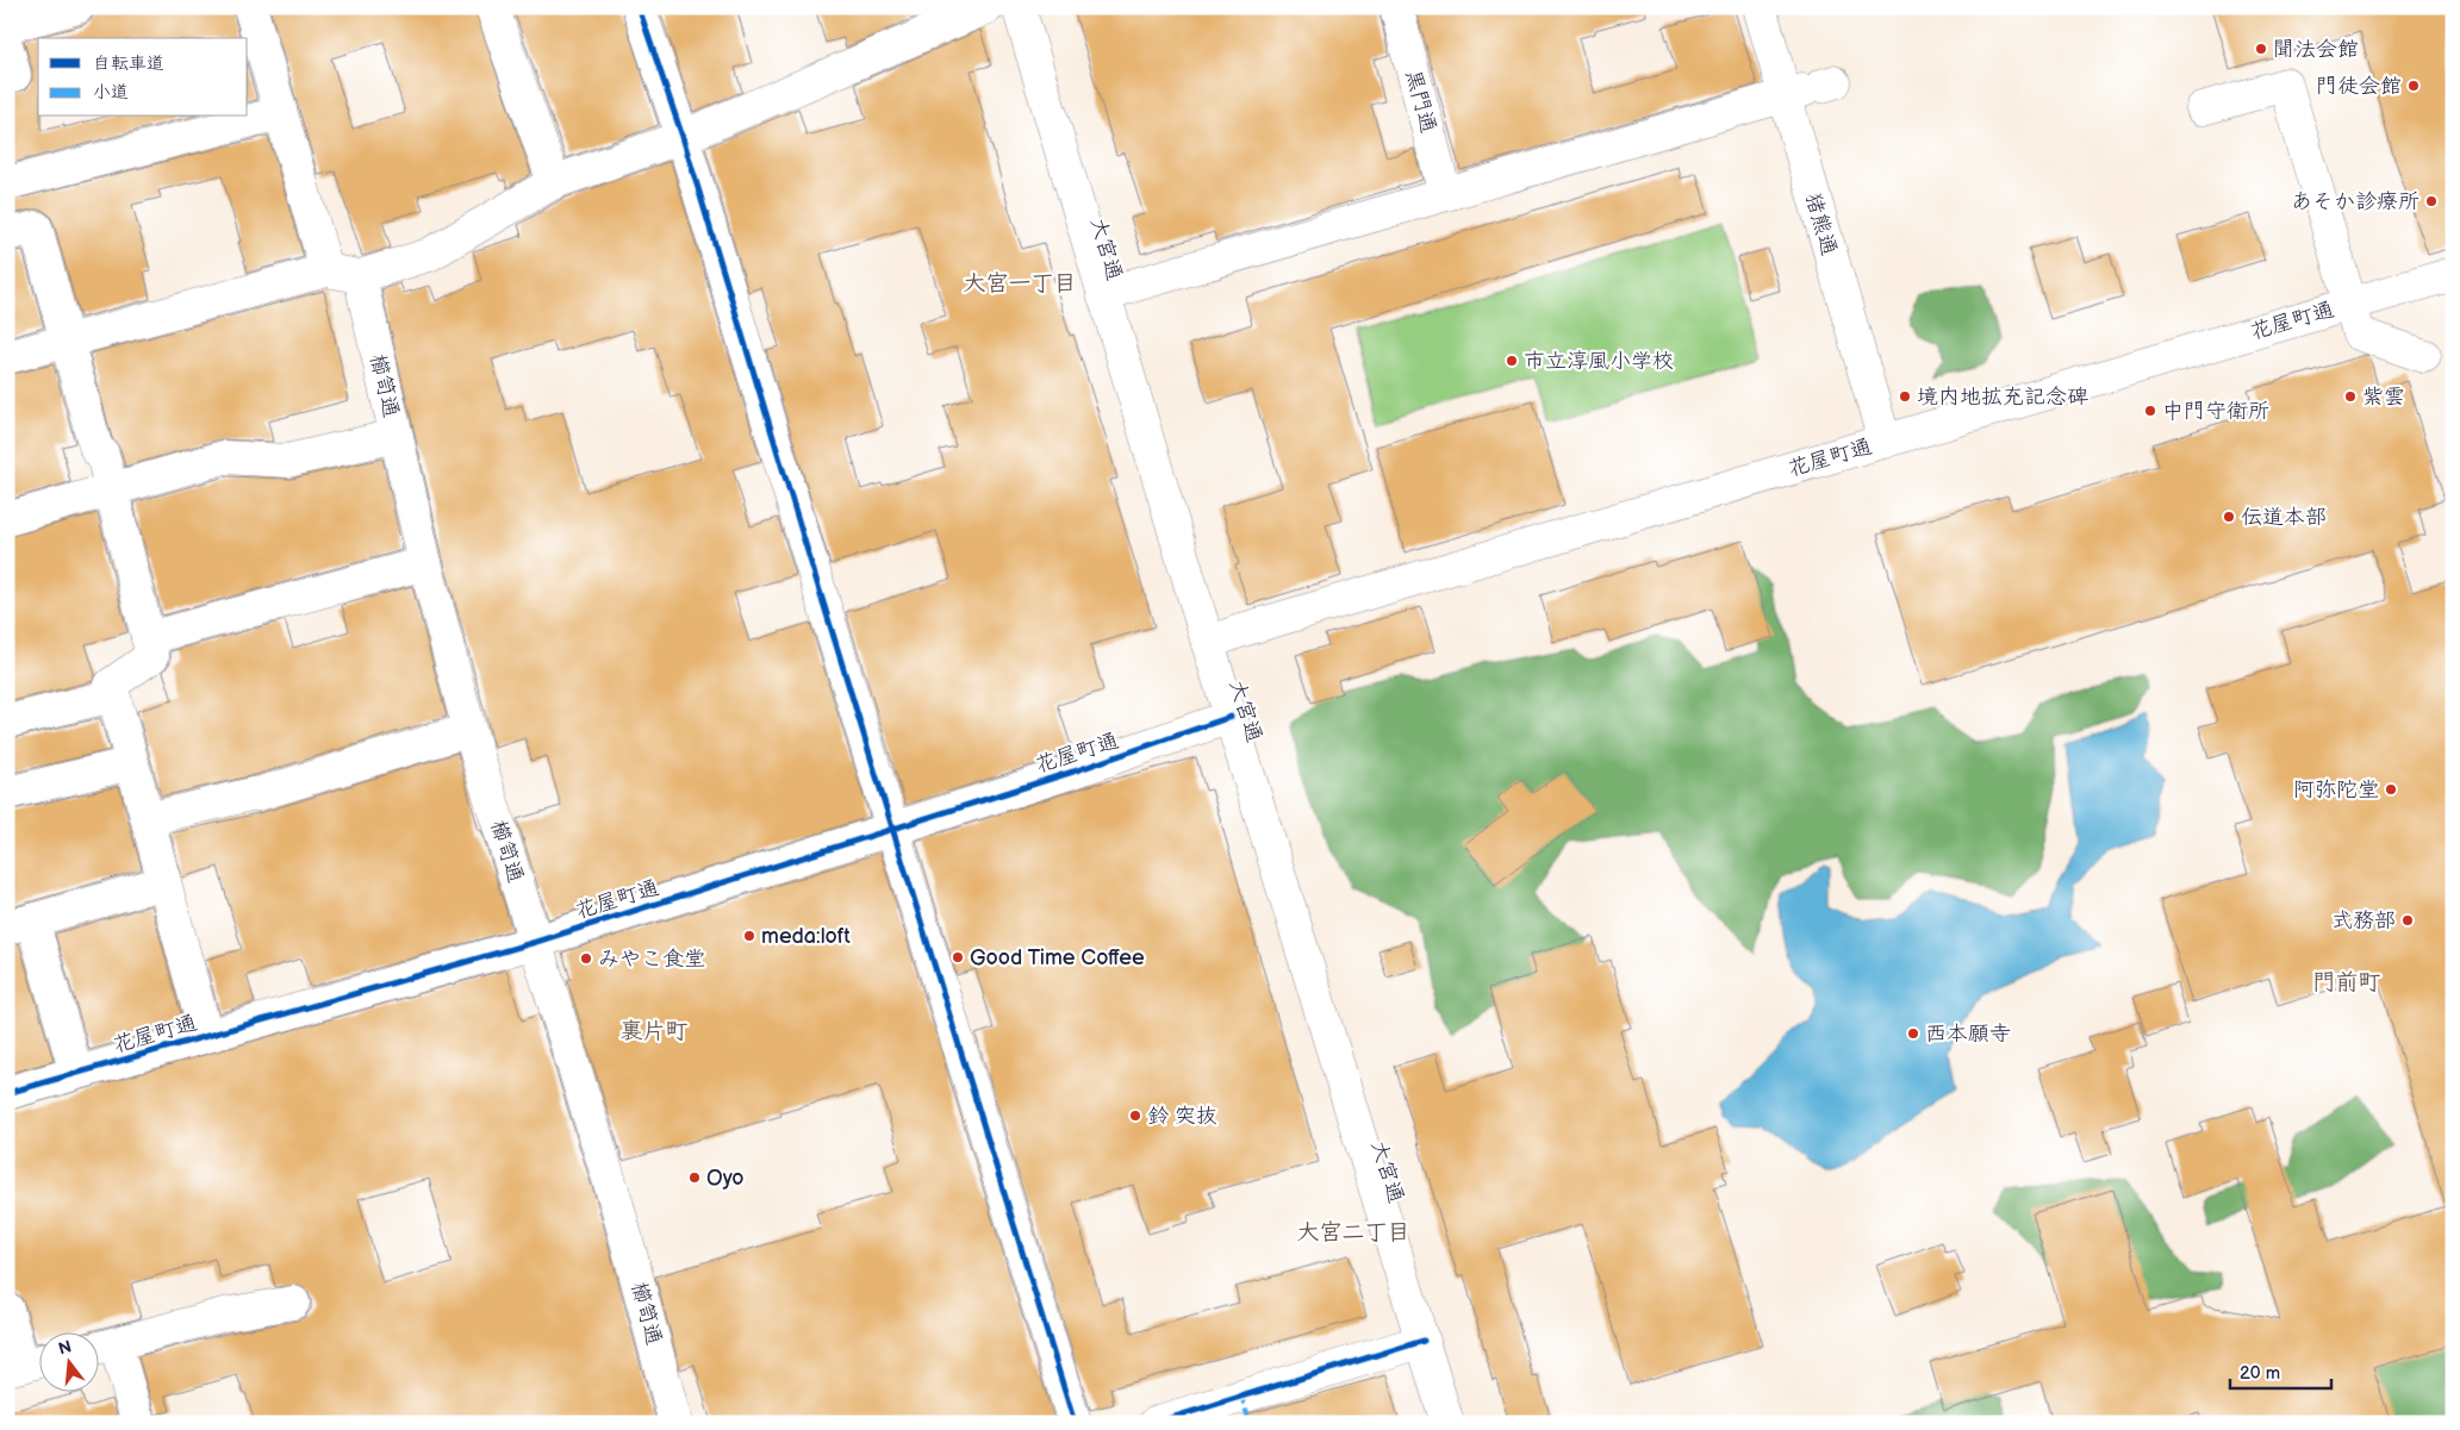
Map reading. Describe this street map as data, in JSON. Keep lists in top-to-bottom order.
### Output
{
  "streets": {
    "street": [
      "黒門通",
      "猪熊通",
      "大宮通",
      "花屋町通",
      "櫛笥通"
    ]
  },
  "crossings": [
    ["猪熊通", "花屋町通"],
    ["大宮通", "花屋町通"],
    ["花屋町通", "櫛笥通"]
  ],
  "districts": [
    "大宮一丁目",
    "門前町",
    "裏片町",
    "大宮二丁目"
  ],
  "places": [
    "聞法会館",
    "門徒会館",
    "あそか診療所",
    "市立淳風小学校",
    "境内地拡充記念碑",
    "紫雲",
    "中門守衛所",
    "伝道本部",
    "阿弥陀堂",
    "式務部",
    "meda:loft",
    "Good Time Coffee",
    "みやこ食堂",
    "西本願寺",
    "鈴 突抜",
    "Oyo"
  ],
  "legend": ["自転車道", "小道"],
  "scale_bar": "20 m",
  "north": "top"
}
